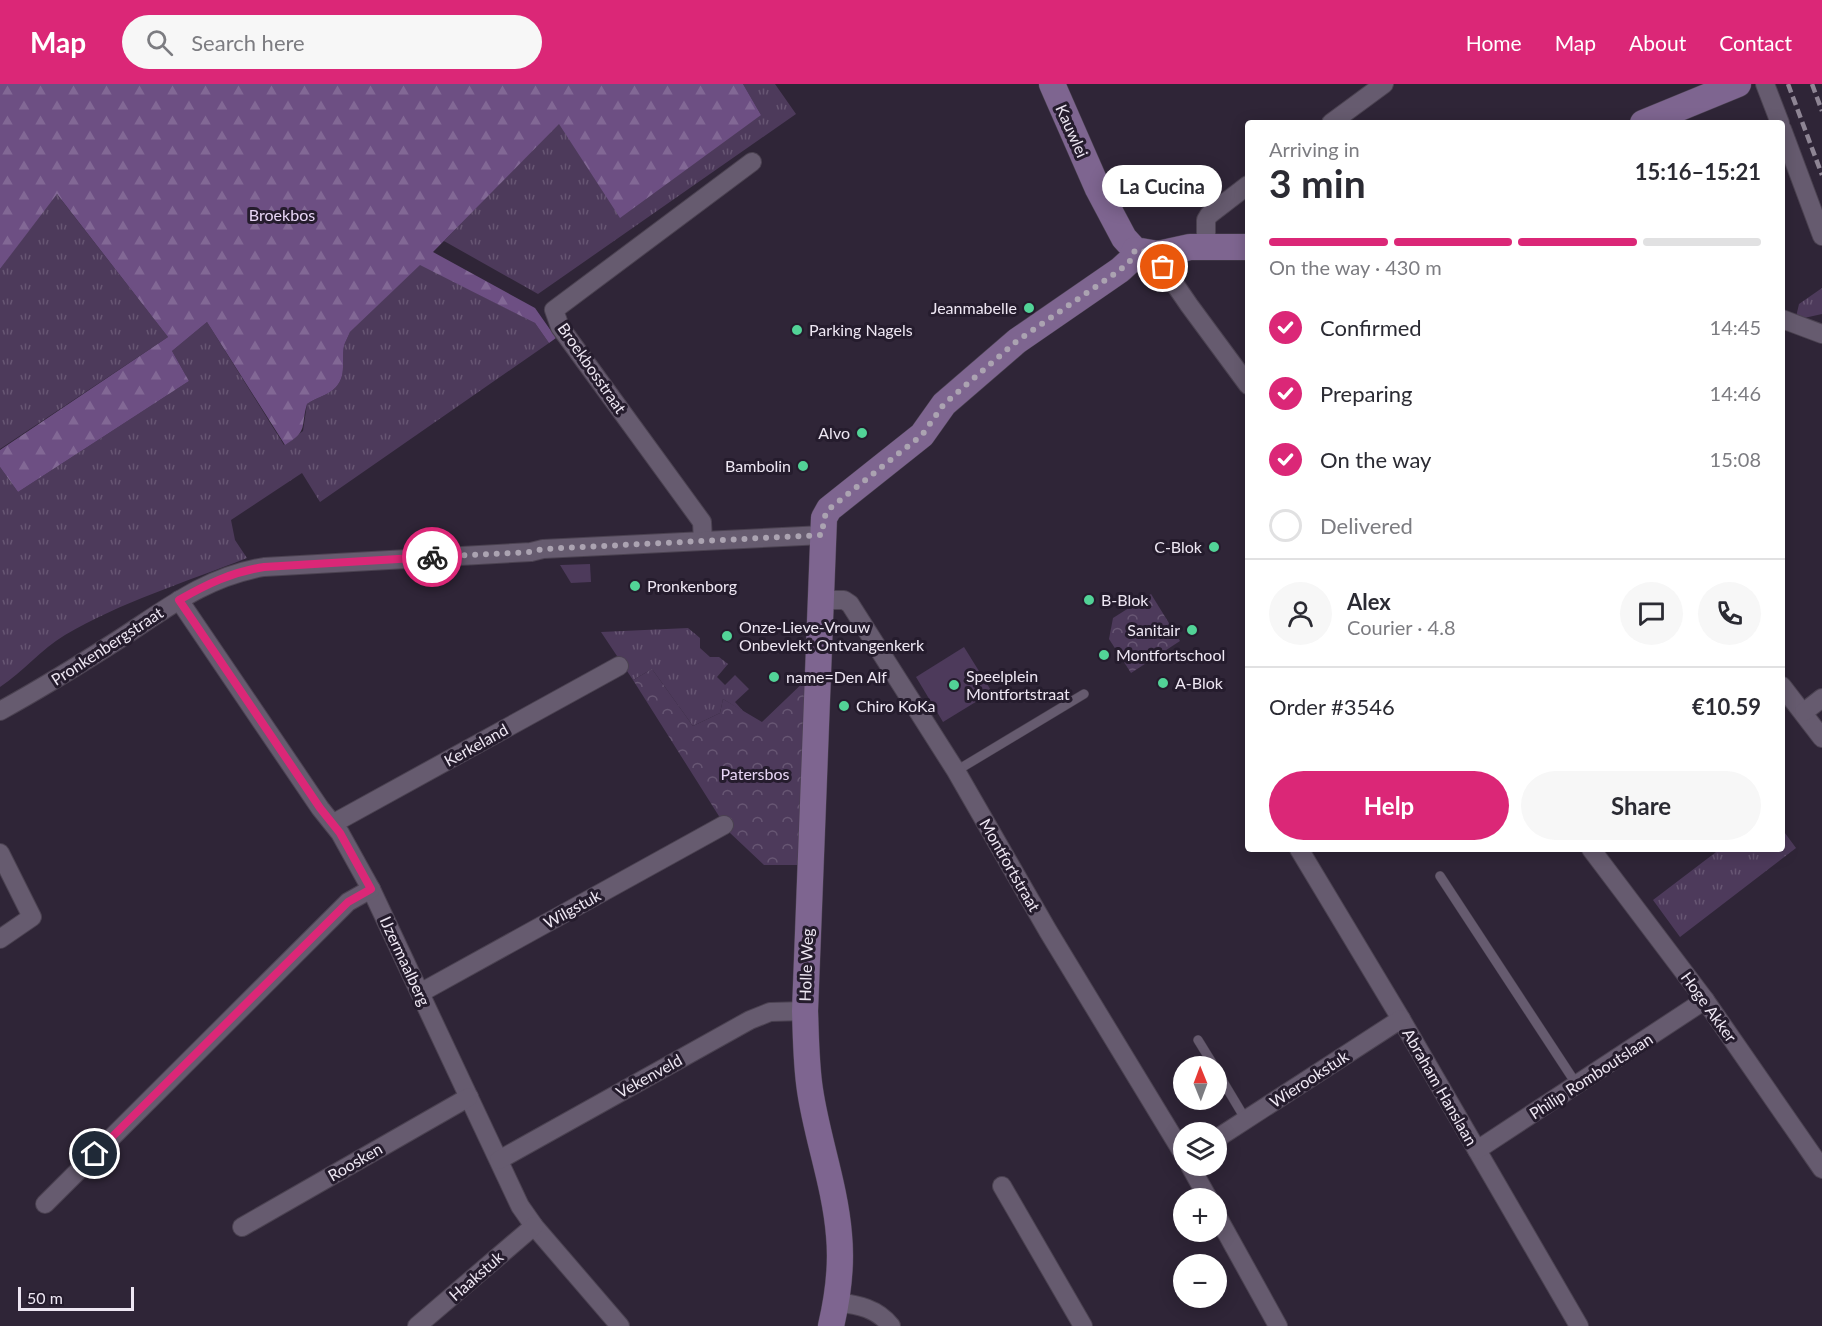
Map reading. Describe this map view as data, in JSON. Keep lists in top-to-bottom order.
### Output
{
  "streets": {
    "street": [
      "Kauwlei",
      "Broekbosstraat",
      "Pronkenbergstraat",
      "Kerkeland",
      "Montfortstraat",
      "Wilgstuk",
      "IJzermaalberg",
      "Holle Weg",
      "Hoge Akker",
      "Vekenveld",
      "Philip Romboutslaan",
      "Wierookstuk",
      "Abraham Hanslaan",
      "Roosken",
      "Haakstuk"
    ]
  },
  "crossings": [
    ["Kauwlei", "Holle Weg"],
    ["Broekbosstraat", "Pronkenbergstraat"],
    ["Pronkenbergstraat", "IJzermaalberg"],
    ["Pronkenbergstraat", "Holle Weg"],
    ["Kerkeland", "IJzermaalberg"],
    ["Montfortstraat", "Holle Weg"],
    ["Wilgstuk", "IJzermaalberg"],
    ["IJzermaalberg", "Vekenveld"],
    ["IJzermaalberg", "Roosken"],
    ["IJzermaalberg", "Haakstuk"],
    ["Holle Weg", "Vekenveld"],
    ["Hoge Akker", "Philip Romboutslaan"],
    ["Philip Romboutslaan", "Abraham Hanslaan"],
    ["Wierookstuk", "Abraham Hanslaan"]
  ],
  "parks": ["Broekbos", "Patersbos"],
  "places": [
    "La Cucina",
    "Jeanmabelle",
    "Parking Nagels",
    "Alvo",
    "Bambolin",
    "C-Blok",
    "Pronkenborg",
    "B-Blok",
    "Sanitair",
    "Onze-Lieve-Vrouw Onbevlekt Ontvangenkerk",
    "Montfortschool",
    "name=Den Alf",
    "A-Blok",
    "Speelplein Montfortstraat",
    "Chiro KoKa"
  ],
  "scale_bar": "50 m",
  "north": "top",
  "page": {
    "header": "Map",
    "search": "Search here",
    "nav": [
      "Home",
      "Map",
      "About",
      "Contact"
    ],
    "heading": ["3 min", "Arriving in", "15:16–15:21"],
    "panel": [
      "Alex",
      "Courier · 4.8",
      "Order #3546",
      "€10.59"
    ],
    "bubble": "La Cucina",
    "bar": "On the way · 430 m",
    "list": [
      ["Confirmed", "14:45"],
      ["Preparing", "14:46"],
      ["On the way", "15:08"],
      "Delivered"
    ],
    "buttons": ["Help", "Share"],
    "map_buttons": ["+", "−"],
    "scale": "50 m"
  }
}
